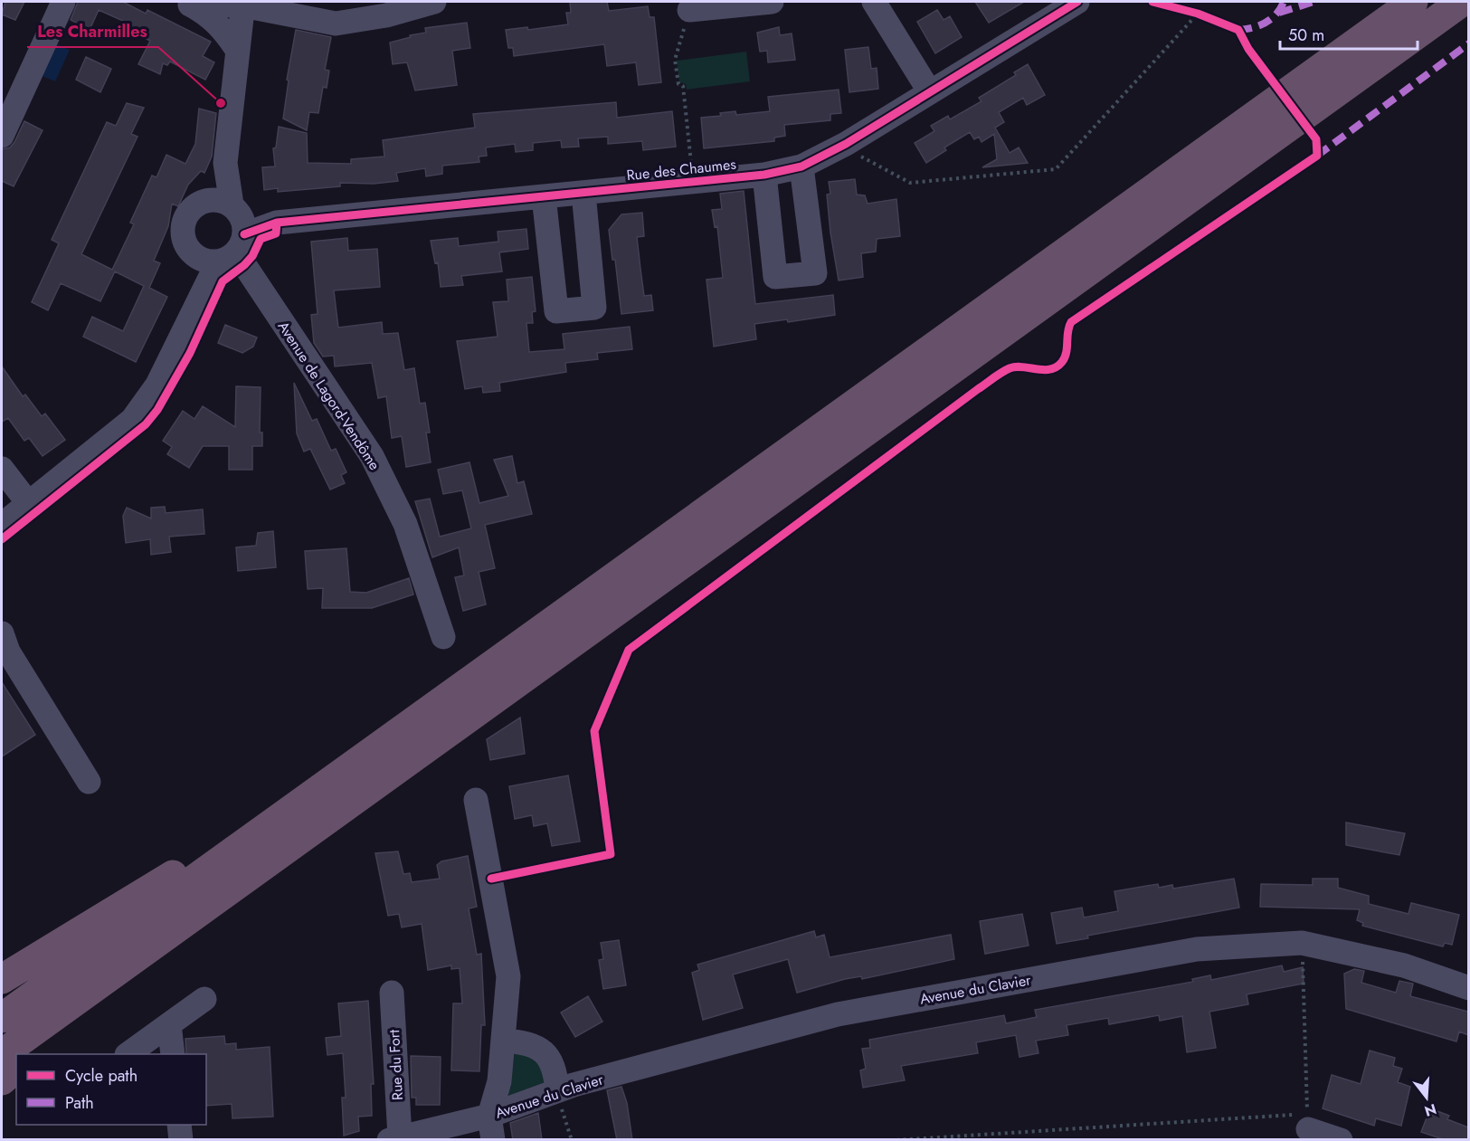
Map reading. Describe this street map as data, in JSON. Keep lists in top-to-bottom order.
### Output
{
  "streets": {
    "street": [
      "Rue des Chaumes",
      "Avenue de Lagord-Vendôme",
      "Avenue du Clavier",
      "Rue du Fort"
    ]
  },
  "crossings": [
    ["Rue des Chaumes", "Avenue de Lagord-Vendôme"],
    ["Avenue du Clavier", "Rue du Fort"]
  ],
  "places": ["Les Charmilles"],
  "legend": ["Cycle path", "Path"],
  "scale_bar": "50 m",
  "north": "bottom"
}
